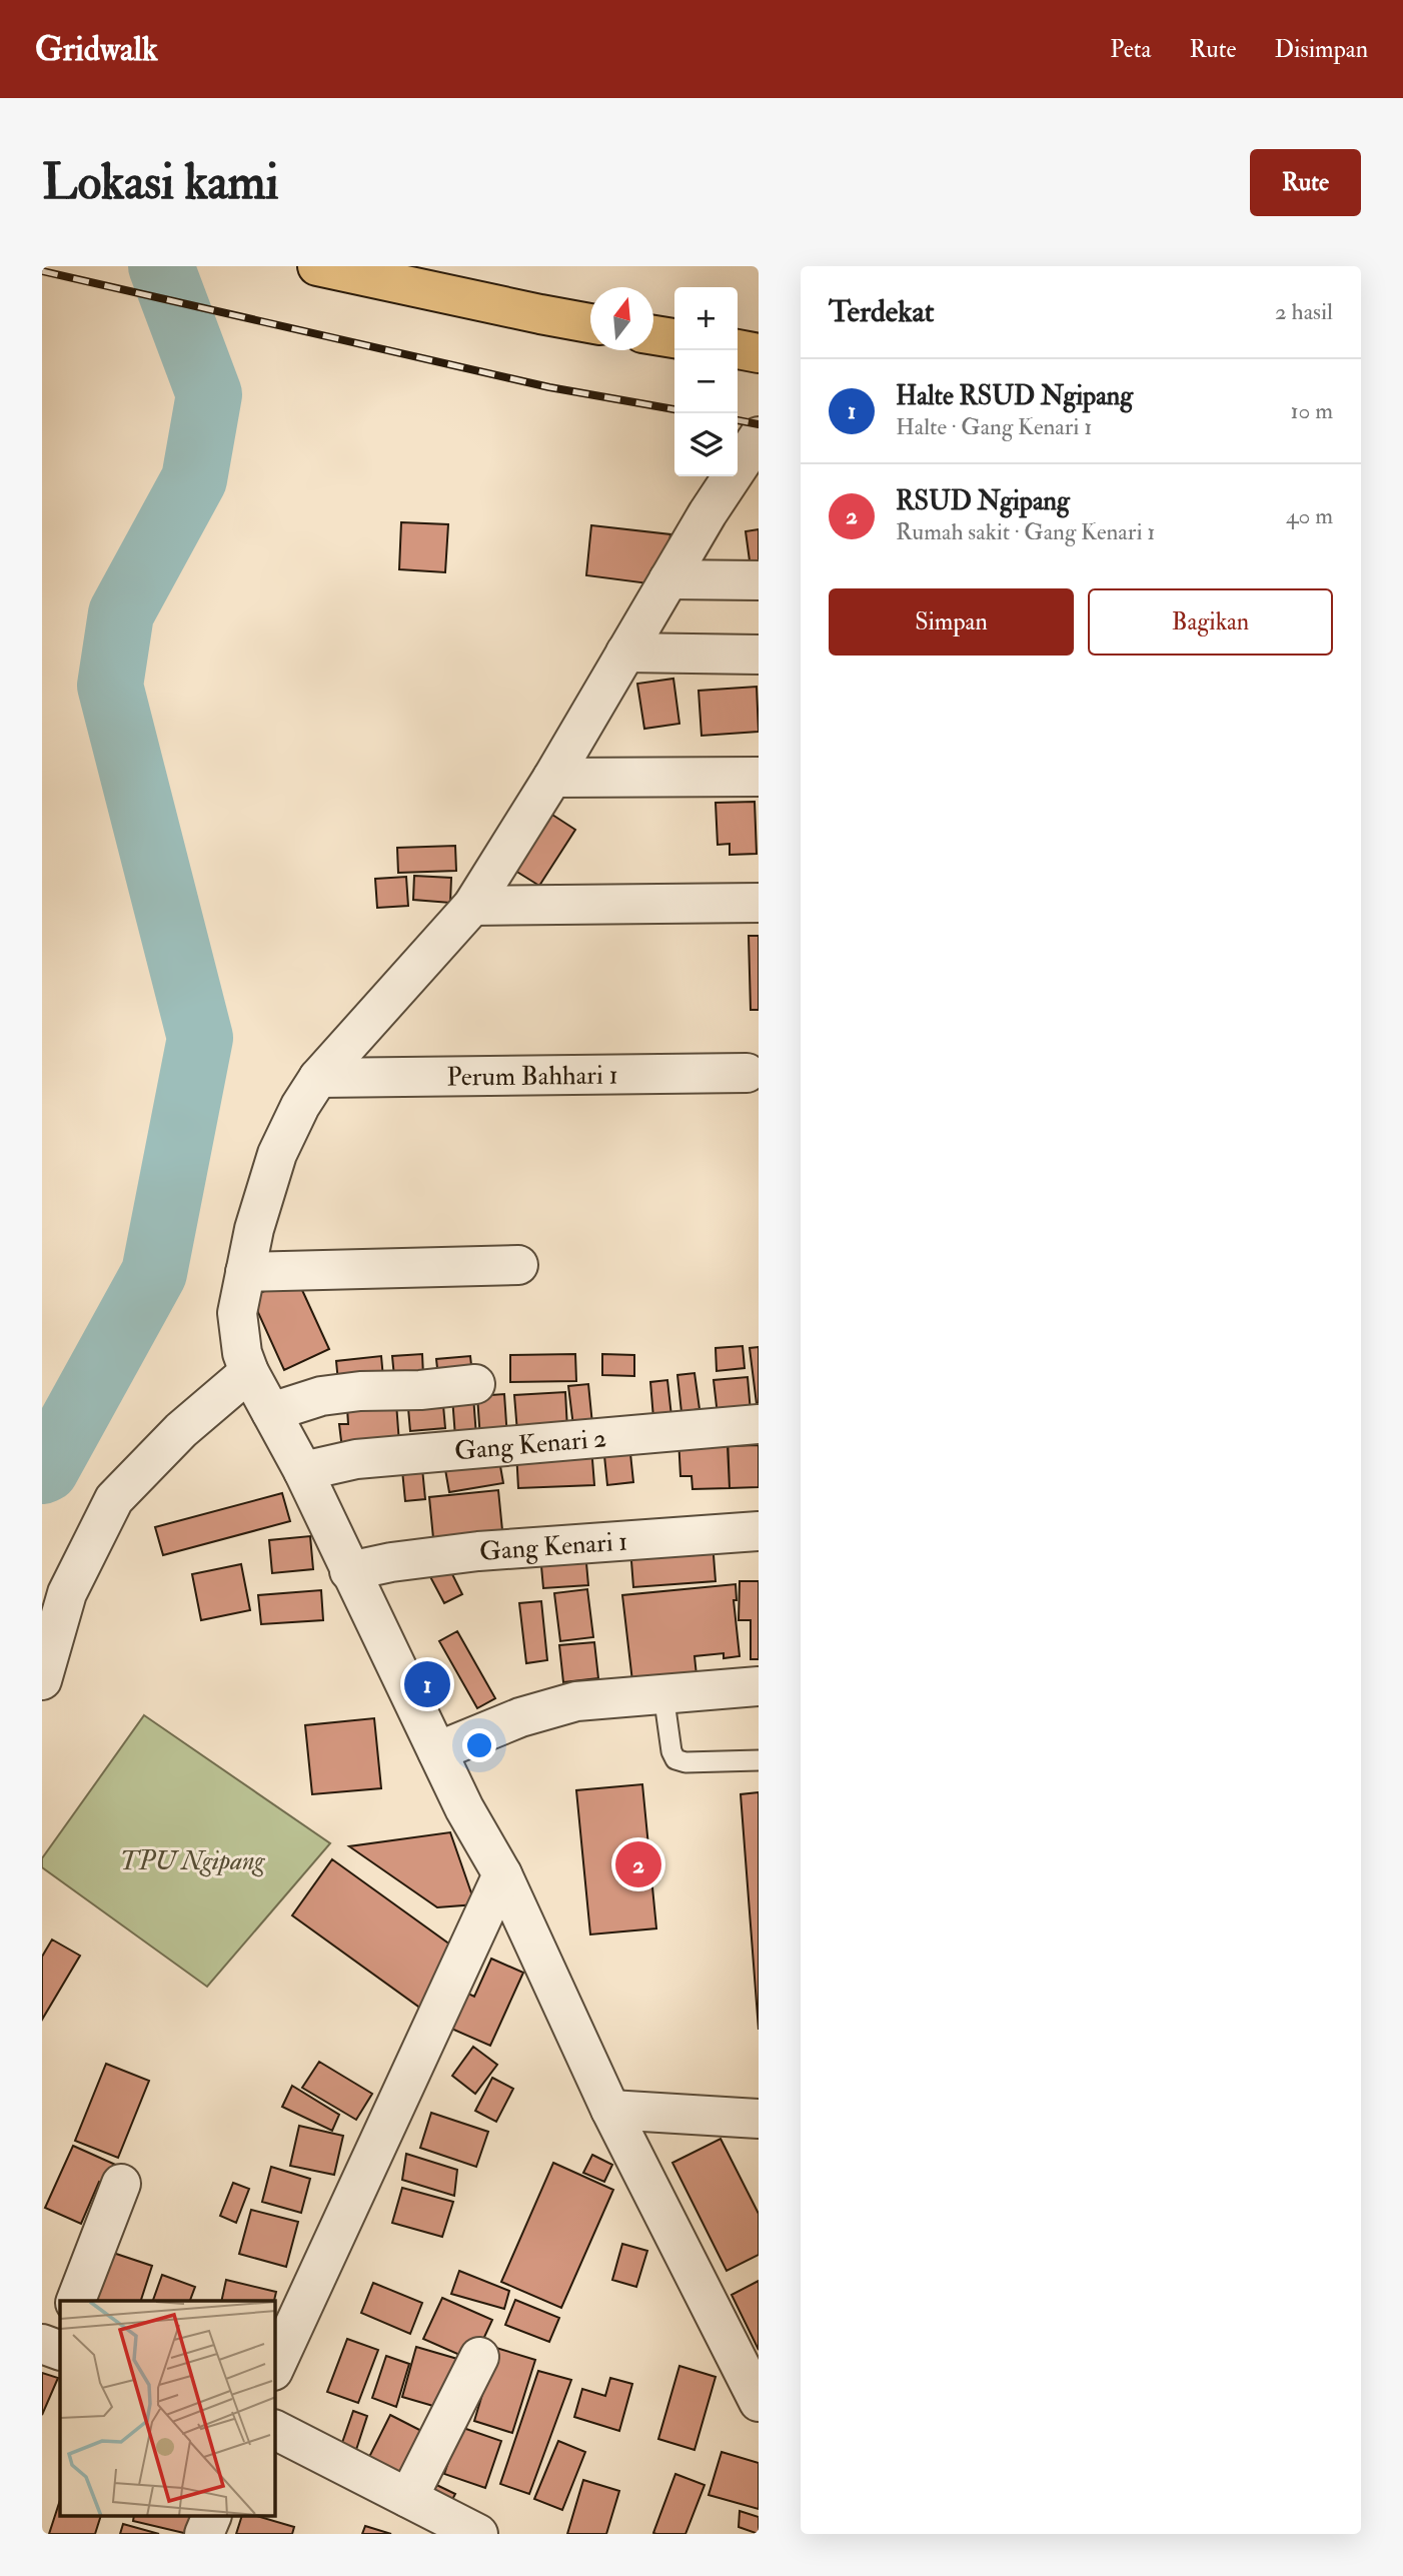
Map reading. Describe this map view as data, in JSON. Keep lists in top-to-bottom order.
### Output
{
  "streets": {
    "street": ["Perum Bahhari 1", "Gang Kenari 2", "Gang Kenari 1"]
  },
  "parks": ["TPU Ngipang"],
  "north": "top",
  "page": {
    "header": "Gridwalk",
    "nav": ["Peta", "Rute", "Disimpan"],
    "buttons": [
      "Rute",
      ["Simpan", "Bagikan"]
    ],
    "title": "Lokasi kami",
    "heading": ["Terdekat", "2 hasil"],
    "map_buttons": ["+", "−"],
    "list": [
      {
        "mark": "1",
        "name": "Halte RSUD Ngipang",
        "note": "Halte · Gang Kenari 1",
        "value": "10 m"
      },
      {
        "mark": "2",
        "name": "RSUD Ngipang",
        "note": "Rumah sakit · Gang Kenari 1",
        "value": "40 m"
      }
    ],
    "pins": ["1", "2"]
  }
}
